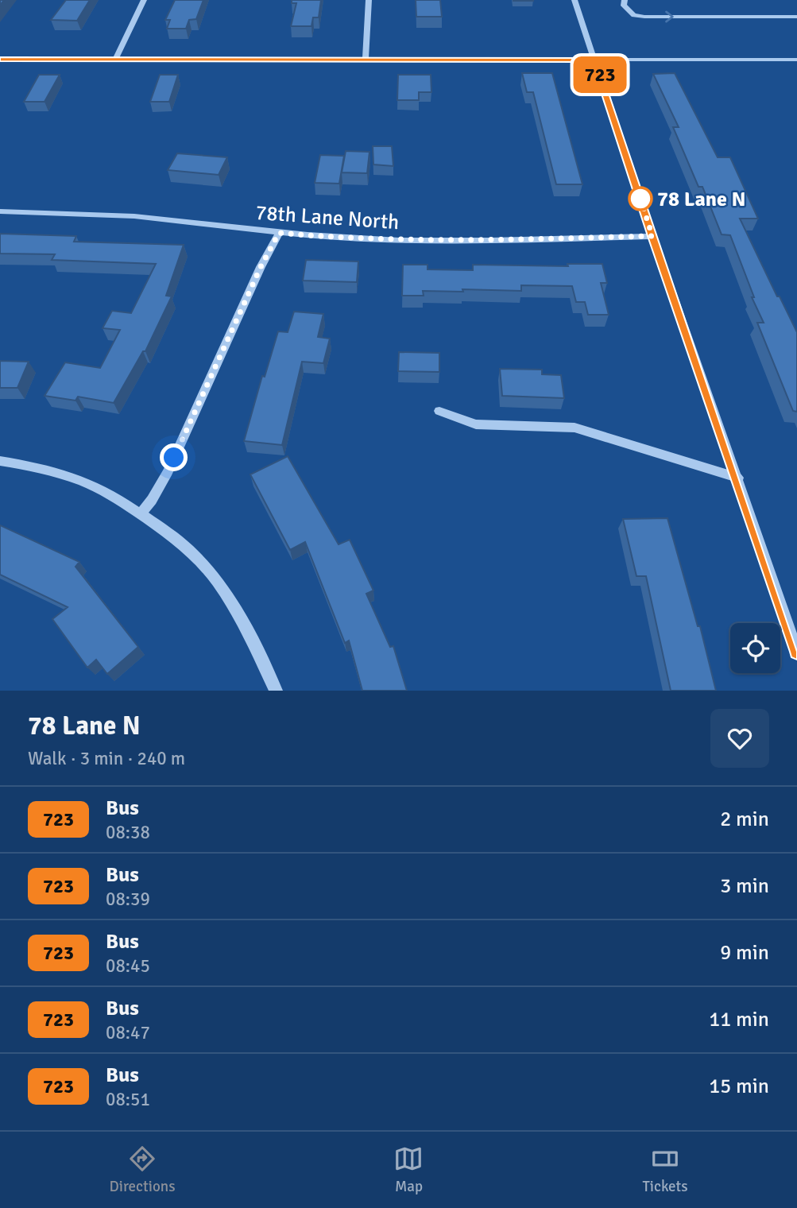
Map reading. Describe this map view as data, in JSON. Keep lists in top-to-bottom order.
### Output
{
  "streets": {
    "street": ["78th Lane North"]
  },
  "places": ["78 Lane N"],
  "lines": ["bus line 723"],
  "page": {
    "on_map": "723",
    "heading": ["78 Lane N", "Walk · 3 min · 240 m"],
    "list": [
      {
        "mark": "723",
        "name": "Bus",
        "note": "08:38",
        "value": "2 min"
      },
      {
        "mark": "723",
        "name": "Bus",
        "note": "08:39",
        "value": "3 min"
      },
      {
        "mark": "723",
        "name": "Bus",
        "note": "08:45",
        "value": "9 min"
      },
      {
        "mark": "723",
        "name": "Bus",
        "note": "08:47",
        "value": "11 min"
      },
      {
        "mark": "723",
        "name": "Bus",
        "note": "08:51",
        "value": "15 min"
      }
    ],
    "tabs": ["Directions", "Map", "Tickets"]
  }
}
